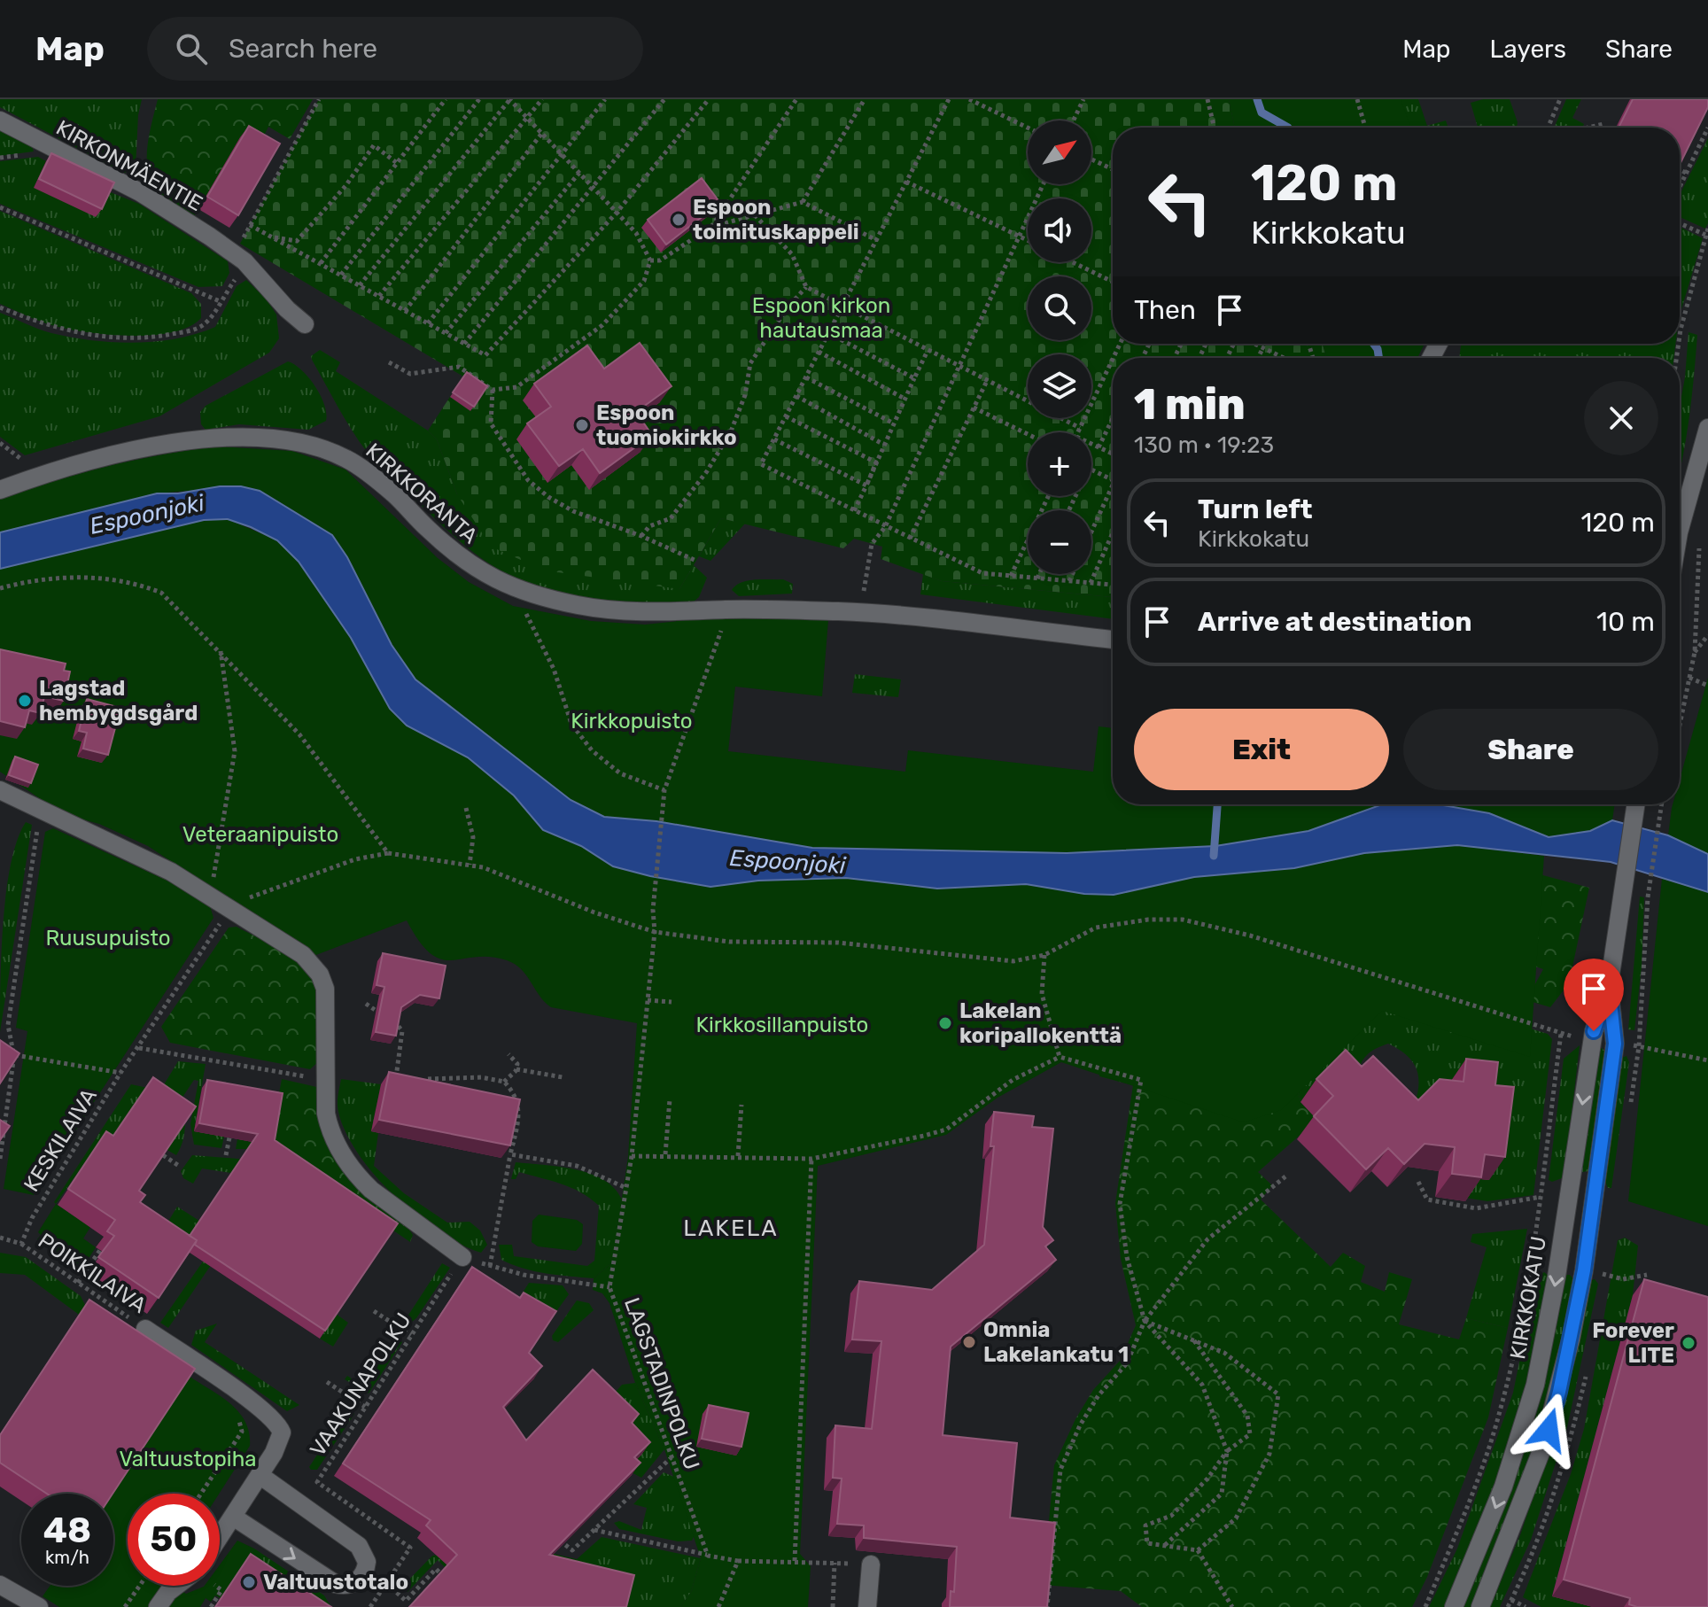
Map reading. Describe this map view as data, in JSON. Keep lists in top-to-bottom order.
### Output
{
  "streets": {
    "street": ["KIRKONMÄENTIE", "KIRKKORANTA", "KIRKKOKATU"],
    "path": [
      "KESKILAIVA",
      "POIKKILAIVA",
      "LAGSTADINPOLKU",
      "VAAKUNAPOLKU"
    ]
  },
  "crossings": [
    ["KESKILAIVA", "POIKKILAIVA"],
    ["LAGSTADINPOLKU", "VAAKUNAPOLKU"]
  ],
  "districts": ["LAKELA"],
  "water": ["Espoonjoki"],
  "parks": [
    "Espoon kirkon hautausmaa",
    "Kirkkopuisto",
    "Veteraanipuisto",
    "Ruusupuisto",
    "Kirkkosillanpuisto",
    "Valtuustopiha"
  ],
  "places": [
    "Espoon toimituskappeli",
    "Espoon tuomiokirkko",
    "Lagstad hembygdsgård",
    "Lakelan koripallokenttä",
    "Omnia Lakelankatu 1",
    "Forever LITE",
    "Valtuustotalo"
  ],
  "north": "top right",
  "page": {
    "header": "Map",
    "search": "Search here",
    "nav": ["Map", "Layers", "Share"],
    "map_buttons": ["+", "−"],
    "turn": ["120 m", "Kirkkokatu"],
    "then": "Then",
    "heading": ["1 min", "130 m · 19:23"],
    "list": [
      {
        "name": "Turn left",
        "note": "Kirkkokatu",
        "value": "120 m"
      },
      {
        "name": "Arrive at destination",
        "value": "10 m"
      }
    ],
    "buttons": ["Exit", "Share"],
    "speed": "48 km/h",
    "limit": "50"
  }
}
